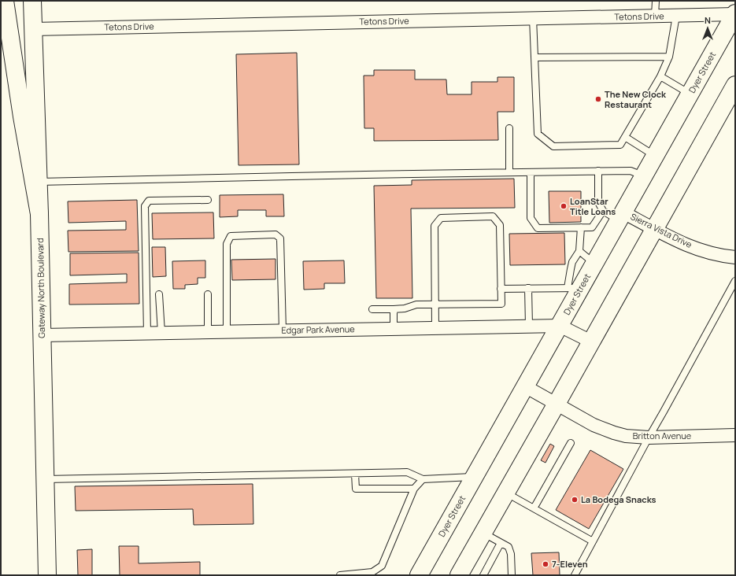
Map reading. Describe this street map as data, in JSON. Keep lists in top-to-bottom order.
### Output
{
  "streets": {
    "main road": ["Dyer Street", "Gateway North Boulevard"],
    "street": [
      "Tetons Drive",
      "Sierra Vista Drive",
      "Edgar Park Avenue",
      "Britton Avenue"
    ]
  },
  "crossings": [
    ["Tetons Drive", "Dyer Street"],
    ["Tetons Drive", "Gateway North Boulevard"],
    ["Dyer Street", "Sierra Vista Drive"],
    ["Dyer Street", "Edgar Park Avenue"],
    ["Dyer Street", "Britton Avenue"],
    ["Gateway North Boulevard", "Edgar Park Avenue"]
  ],
  "places": [
    "The New Clock Restaurant",
    "LoanStar Title Loans",
    "La Bodega Snacks",
    "7-Eleven"
  ],
  "north": "top"
}
